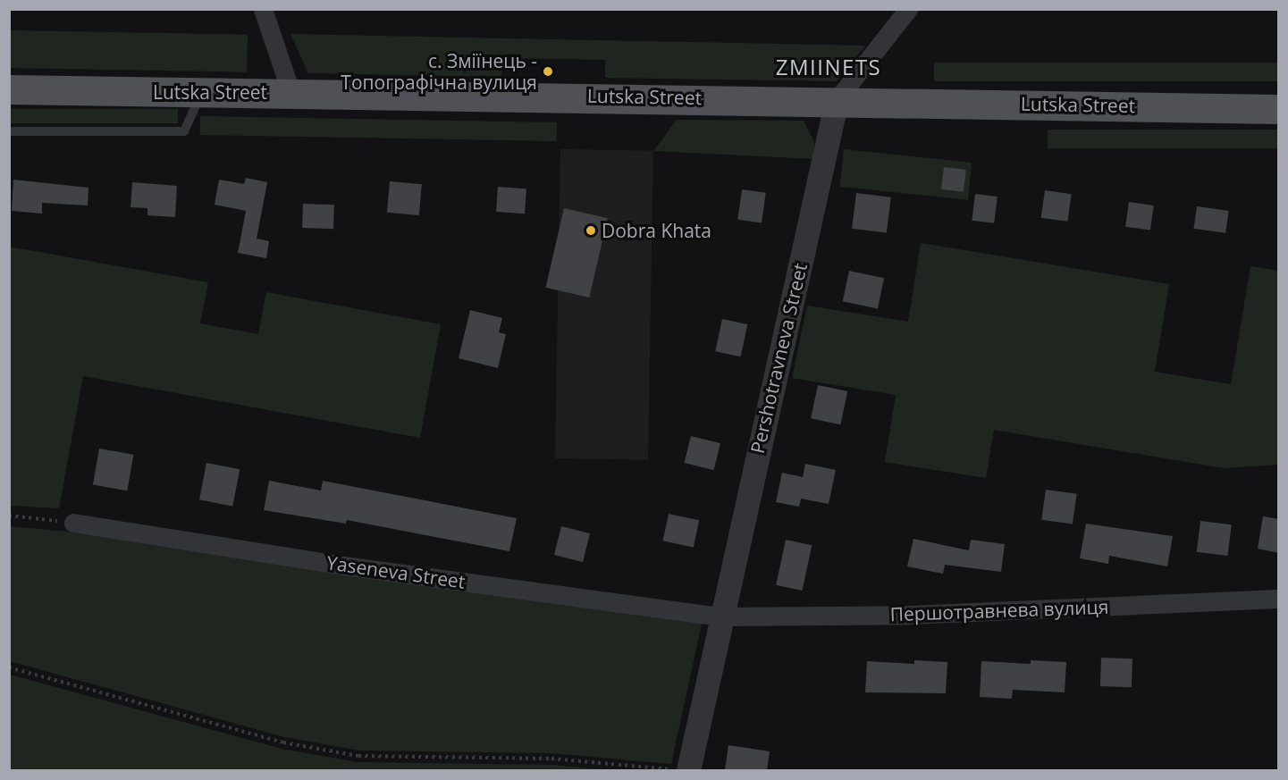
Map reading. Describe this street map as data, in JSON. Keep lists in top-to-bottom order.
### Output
{
  "streets": {
    "main road": ["Lutska Street"],
    "street": ["Pershotravneva Street", "Yaseneva Street", "Першотравнева вулиця"]
  },
  "crossings": [
    ["Lutska Street", "Pershotravneva Street"],
    ["Pershotravneva Street", "Yaseneva Street"],
    ["Pershotravneva Street", "Першотравнева вулиця"],
    ["Yaseneva Street", "Першотравнева вулиця"]
  ],
  "districts": ["ZMIINETS"],
  "places": ["с. Зміїнець - Топографічна вулиця", "Dobra Khata"]
}
